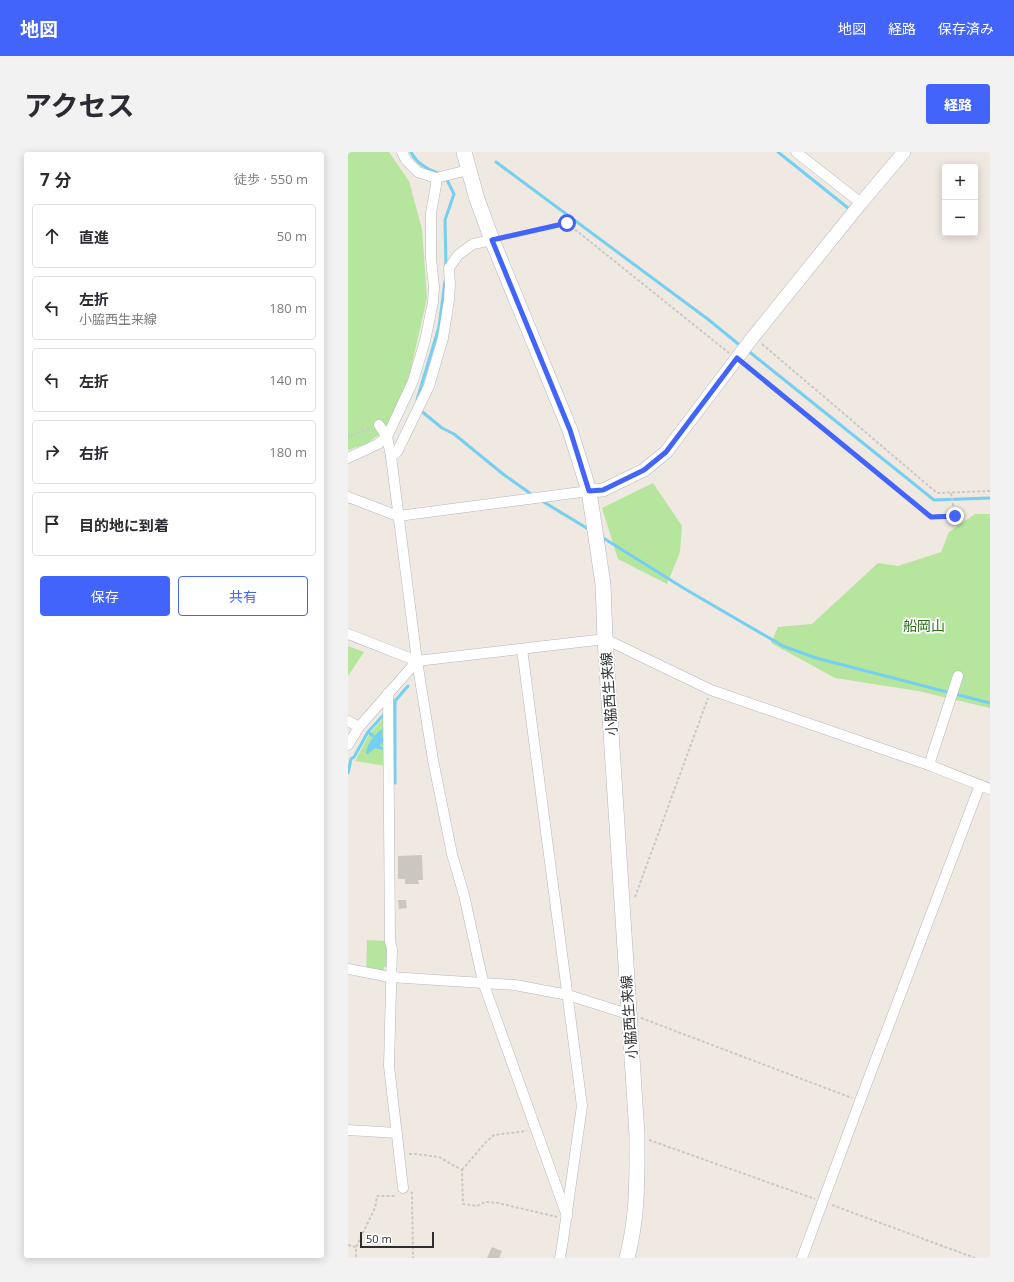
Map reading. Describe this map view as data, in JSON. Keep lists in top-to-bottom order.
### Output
{
  "streets": {
    "main road": ["小脇西生来線"]
  },
  "parks": ["船岡山"],
  "scale_bar": "50 m",
  "page": {
    "header": "地図",
    "nav": ["地図", "経路", "保存済み"],
    "title": "アクセス",
    "buttons": [
      "経路",
      ["保存", "共有"]
    ],
    "heading": ["7 分", "徒歩 · 550 m"],
    "map_buttons": ["+", "−"],
    "list": [
      ["直進", "50 m"],
      ["左折", "小脇西生来線", "180 m"],
      ["左折", "140 m"],
      ["右折", "180 m"],
      "目的地に到着"
    ],
    "scale": "50 m"
  }
}
